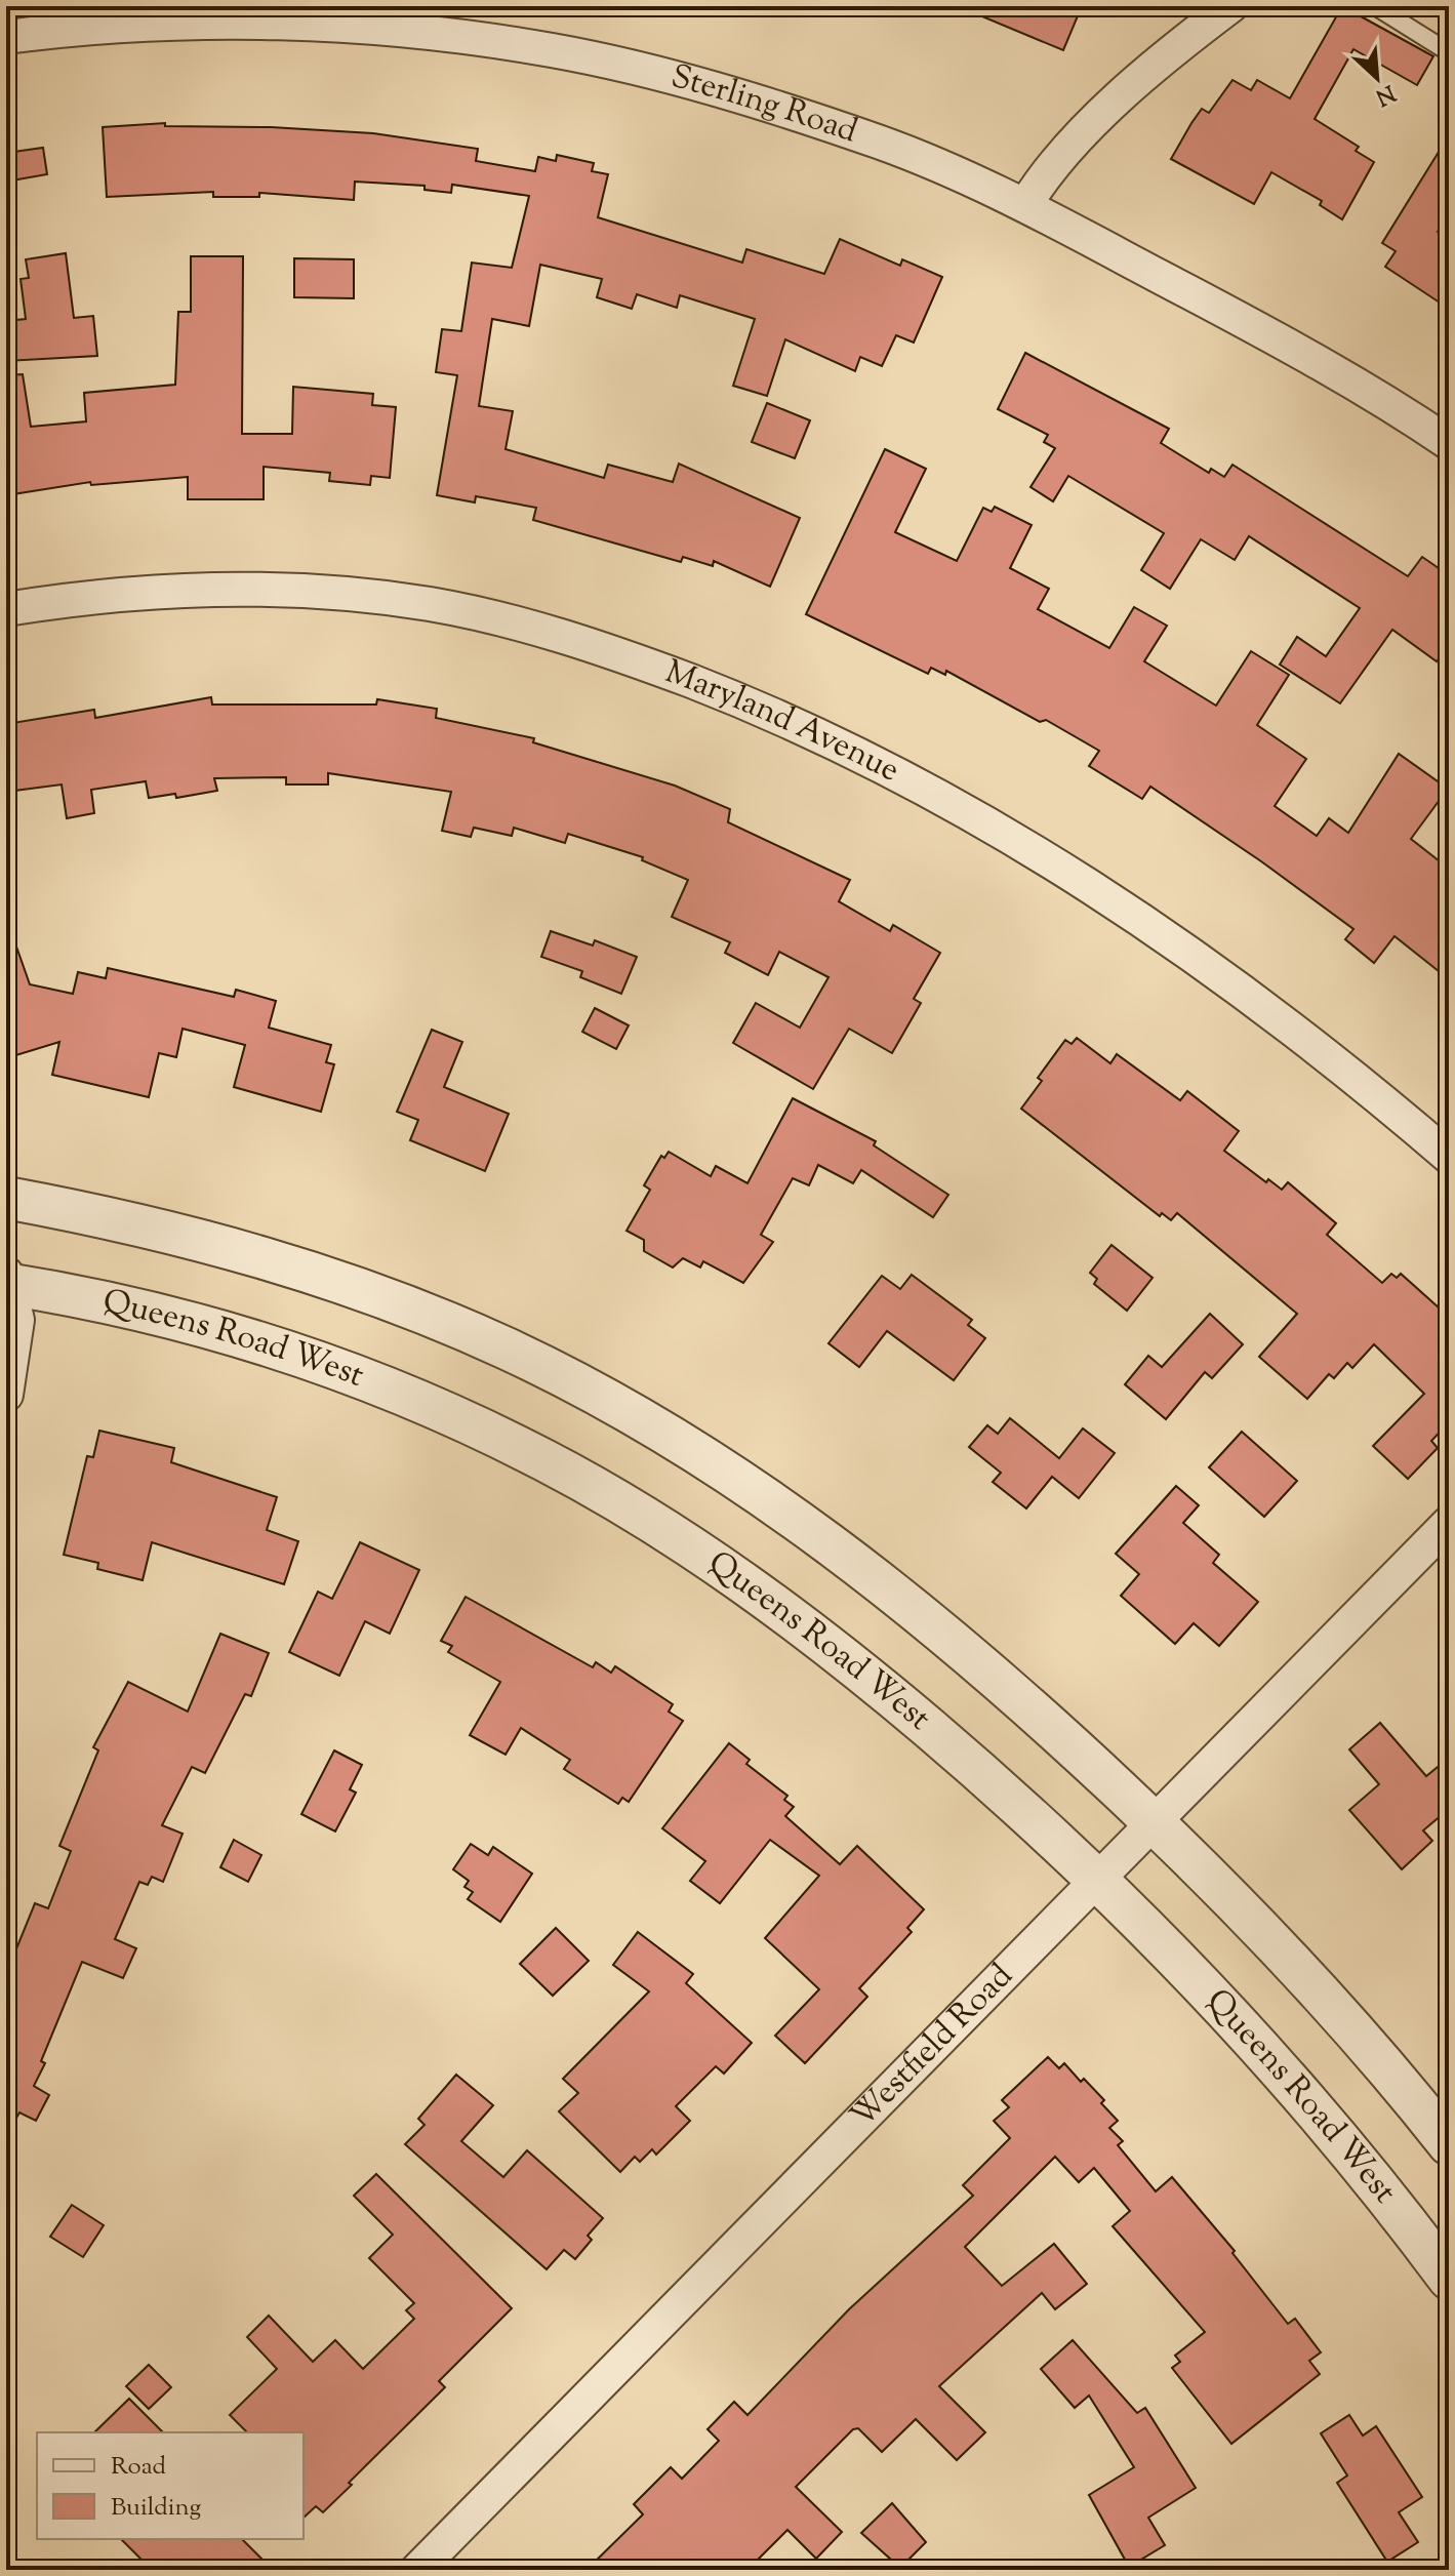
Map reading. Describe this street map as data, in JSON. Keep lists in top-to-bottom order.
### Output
{
  "streets": {
    "street": [
      "Sterling Road",
      "Maryland Avenue",
      "Queens Road West",
      "Westfield Road"
    ]
  },
  "crossings": [
    ["Queens Road West", "Westfield Road"]
  ],
  "legend": ["Road", "Building"],
  "north": "bottom right"
}
